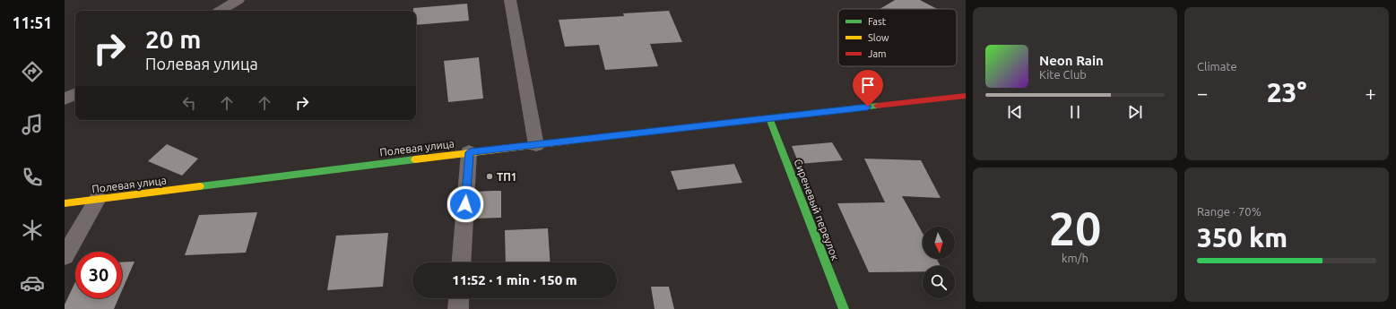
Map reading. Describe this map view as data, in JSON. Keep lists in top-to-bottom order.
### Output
{
  "streets": {
    "street": ["Полевая улица", "Сиреневый переулок"]
  },
  "crossings": [
    ["Полевая улица", "Сиреневый переулок"]
  ],
  "places": ["ТП1"],
  "legend": ["Fast", "Slow", "Jam"],
  "north": "bottom",
  "page": {
    "tabs": "11:51",
    "tile": [
      "Climate",
      ["20", "km/h"],
      ["Range · 70%", "350 km"]
    ],
    "turn": ["20 m", "Полевая улица"],
    "song": ["Neon Rain", "Kite Club"],
    "heat": ["−", "23°", "+"],
    "limit": "30",
    "trip": "11:52 · 1 min · 150 m"
  }
}
